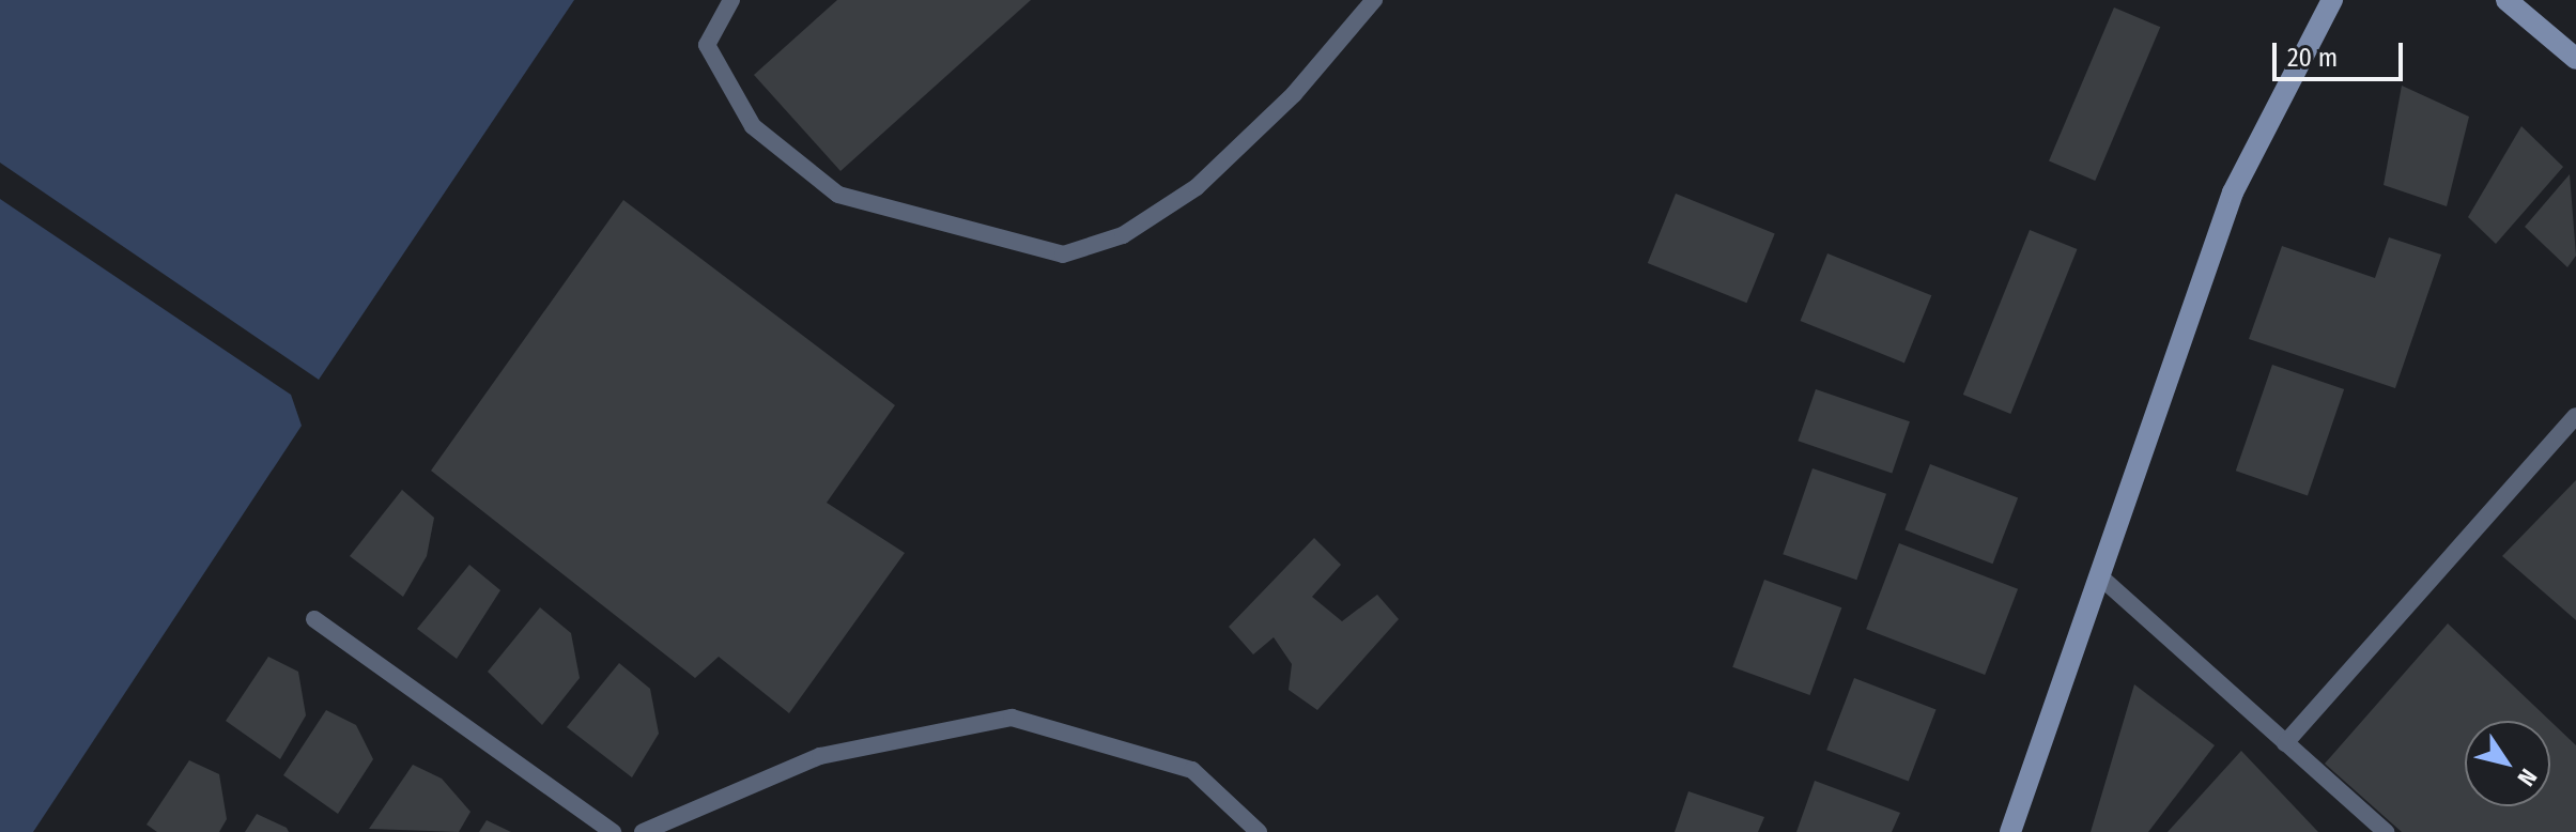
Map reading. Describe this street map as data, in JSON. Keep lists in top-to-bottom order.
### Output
{
  "scale_bar": "20 m",
  "north": "bottom right"
}
